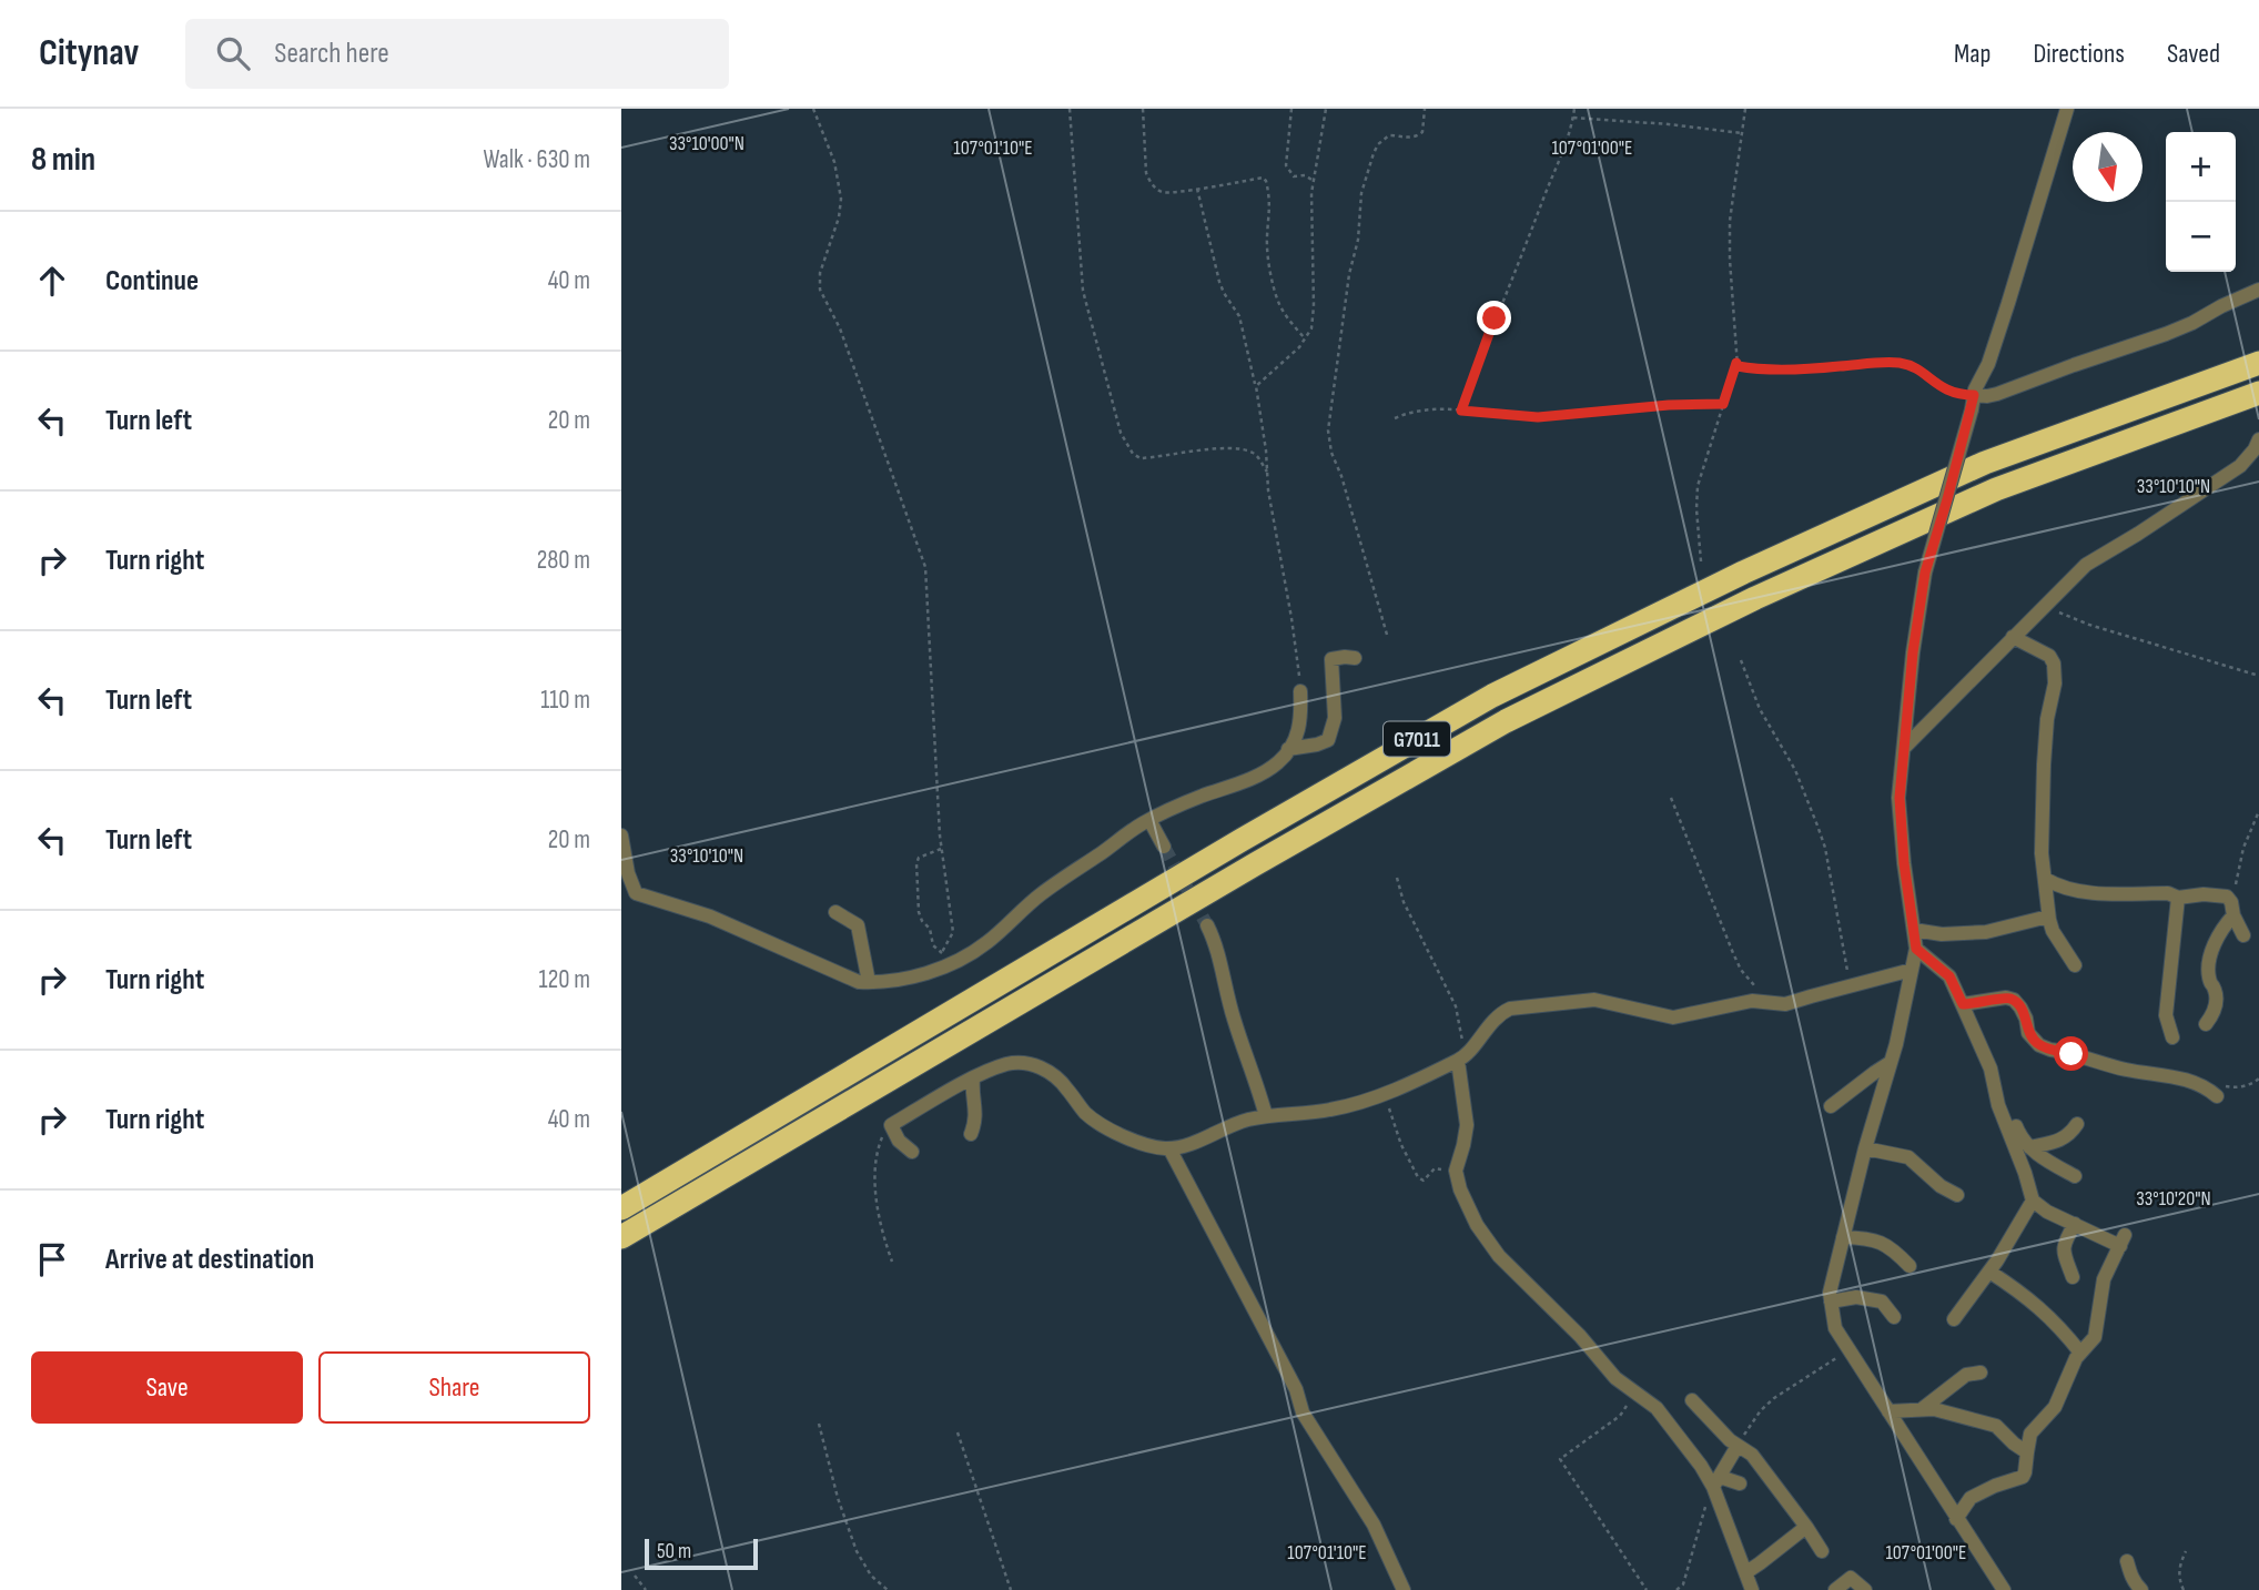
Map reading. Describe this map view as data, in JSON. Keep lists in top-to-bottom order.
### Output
{
  "streets": {
    "highway": ["G7011"]
  },
  "scale_bar": "50 m",
  "north": "bottom",
  "page": {
    "header": "Citynav",
    "search": "Search here",
    "nav": ["Map", "Directions", "Saved"],
    "heading": ["8 min", "Walk · 630 m"],
    "map_buttons": ["+", "−"],
    "list": [
      ["Continue", "40 m"],
      ["Turn left", "20 m"],
      ["Turn right", "280 m"],
      ["Turn left", "110 m"],
      ["Turn left", "20 m"],
      ["Turn right", "120 m"],
      ["Turn right", "40 m"],
      "Arrive at destination"
    ],
    "buttons": ["Save", "Share"],
    "scale": "50 m"
  },
  "coordinates": [
    "33°10'00\"N",
    "107°01'10\"E",
    "107°01'00\"E",
    "33°10'10\"N",
    "33°10'20\"N"
  ]
}
